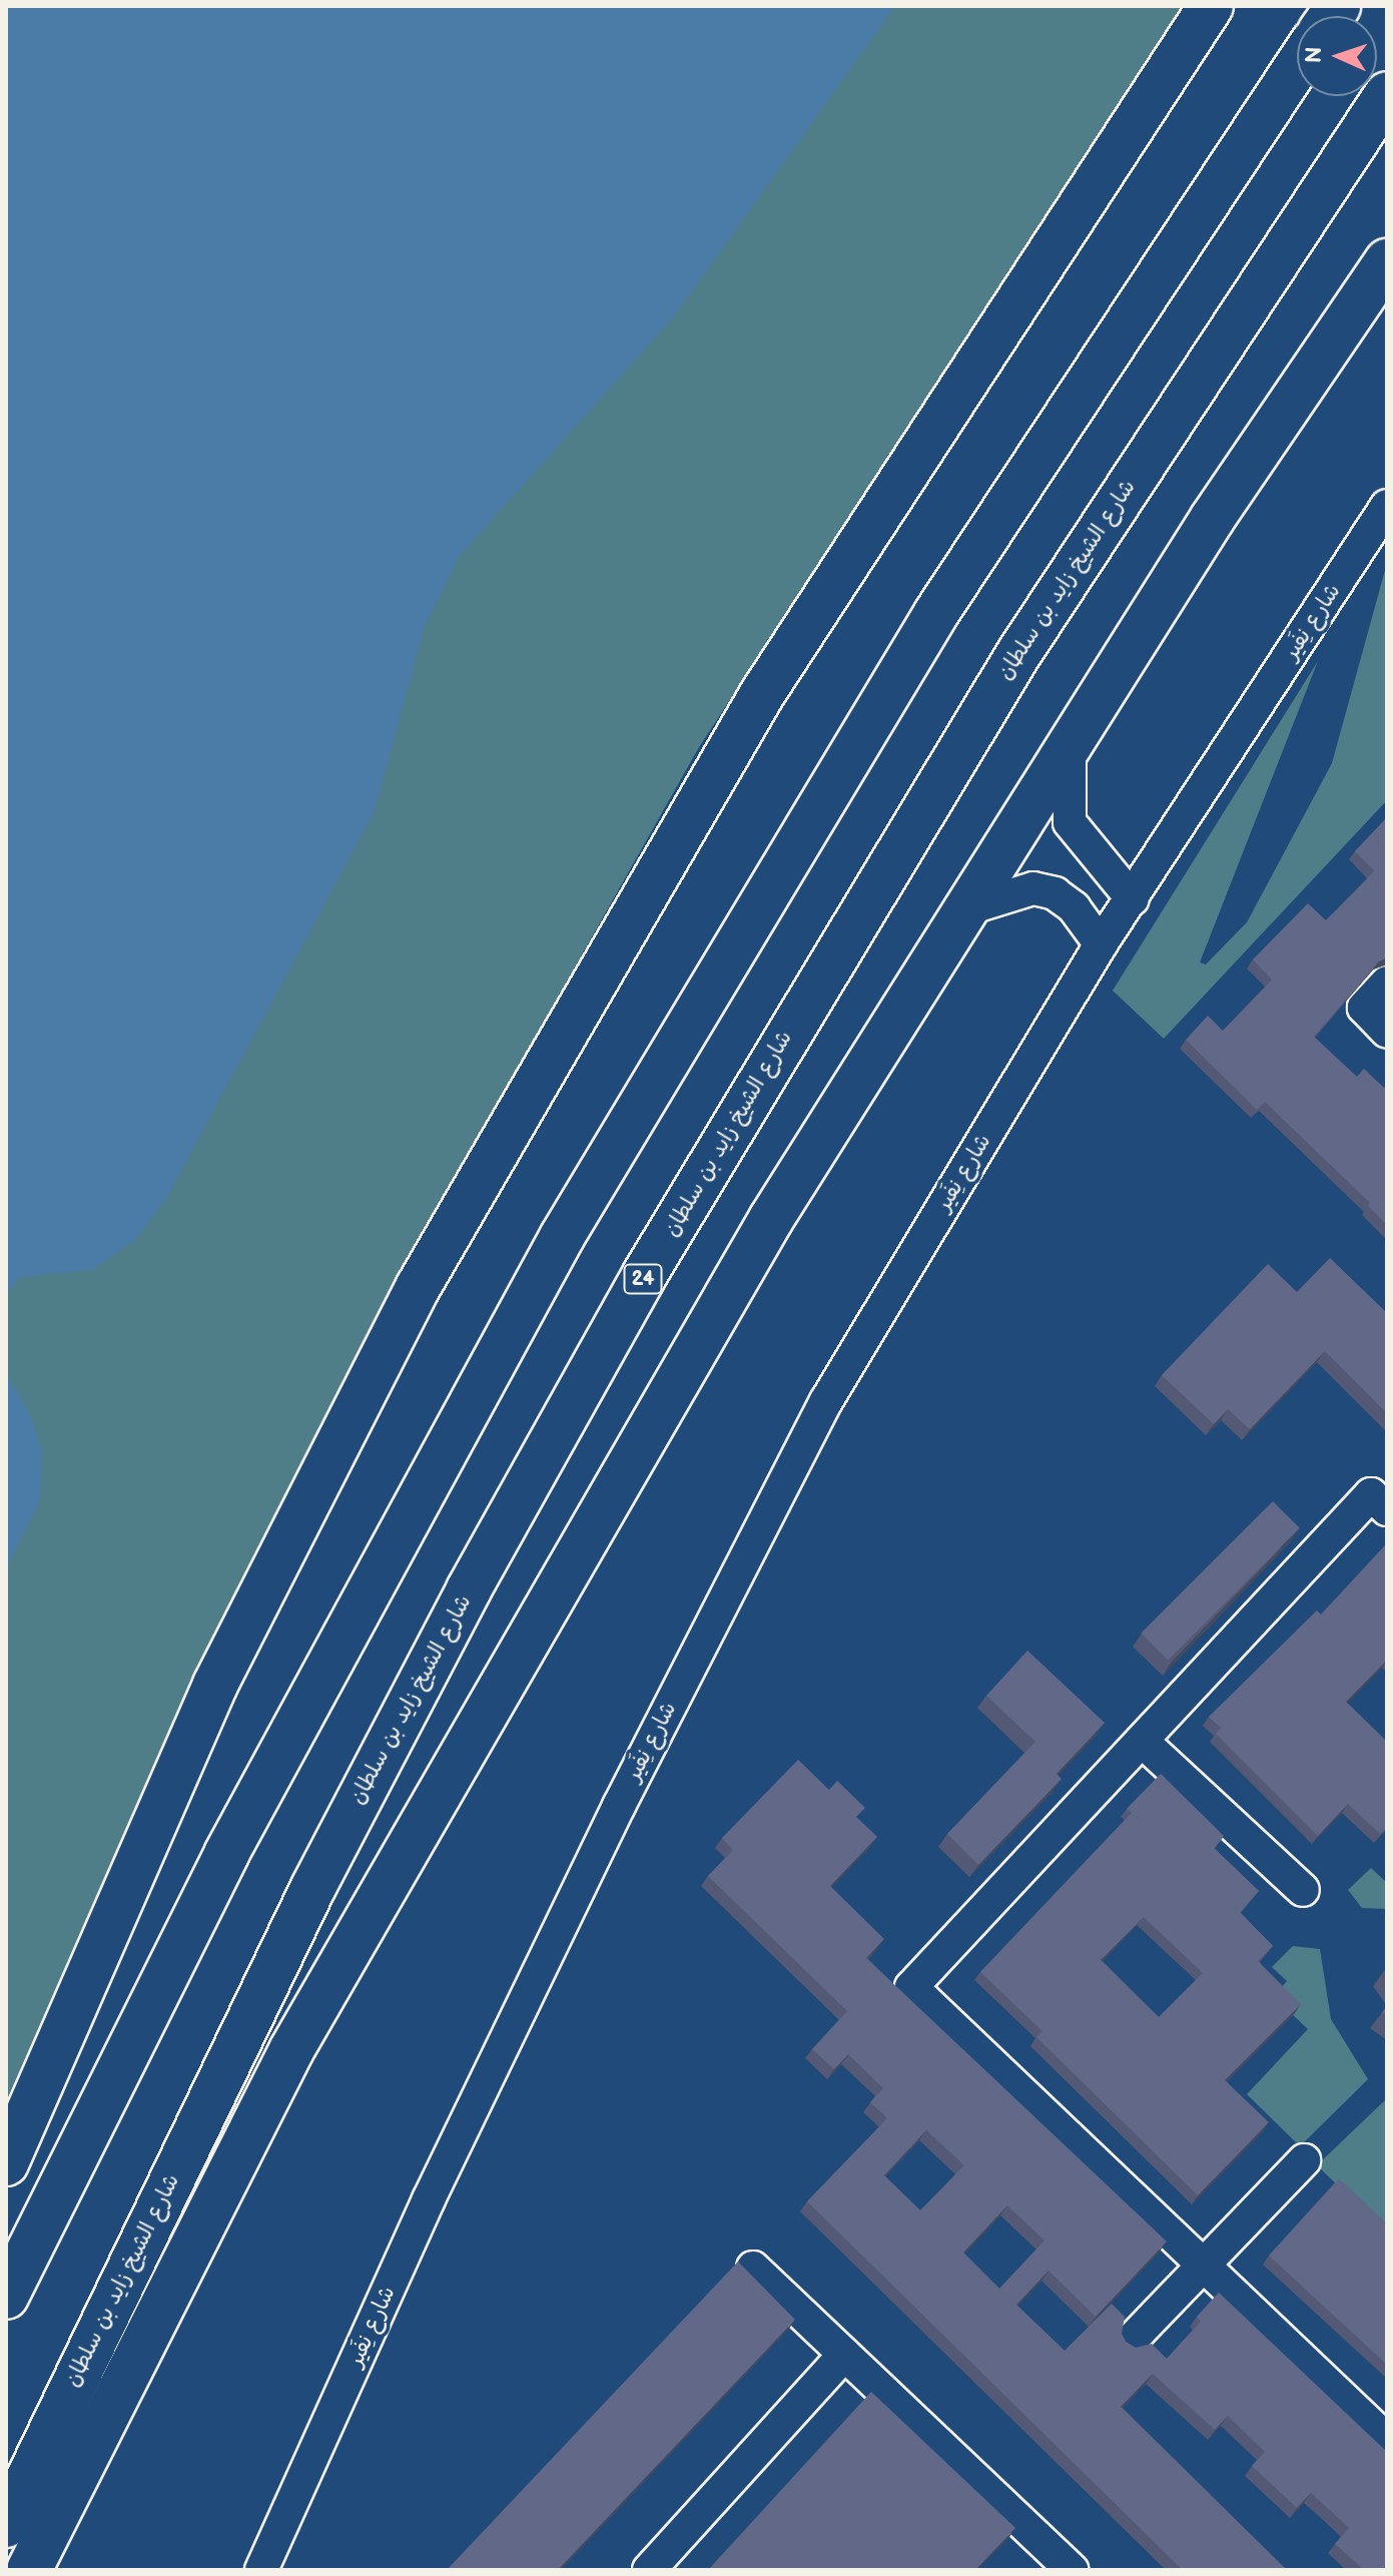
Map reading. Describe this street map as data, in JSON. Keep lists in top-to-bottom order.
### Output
{
  "streets": {
    "main road": ["شارع الشيخ زايد بن سلطان", "24"],
    "street": ["شارع نِفَير"]
  },
  "north": "left"
}
